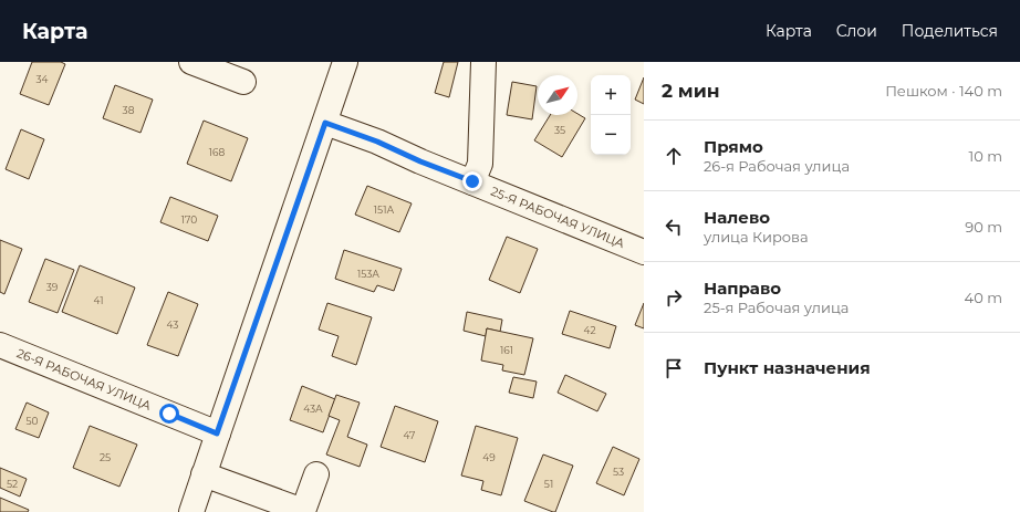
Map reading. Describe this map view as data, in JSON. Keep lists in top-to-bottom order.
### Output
{
  "streets": {
    "main road": ["25-Я РАБОЧАЯ УЛИЦА", "26-Я РАБОЧАЯ УЛИЦА"]
  },
  "house_numbers": [
    "34",
    "38",
    "35",
    "168",
    "151А",
    "170",
    "153А",
    "39",
    "41",
    "43",
    "42",
    "161",
    "43А",
    "50",
    "47",
    "25",
    "49",
    "53",
    "52",
    "51"
  ],
  "north": "top right",
  "page": {
    "header": "Карта",
    "nav": ["Карта", "Слои", "Поделиться"],
    "heading": ["2 мин", "Пешком · 140 m"],
    "map_buttons": ["+", "−"],
    "list": [
      ["Прямо", "26-я Рабочая улица", "10 m"],
      ["Налево", "улица Кирова", "90 m"],
      ["Направо", "25-я Рабочая улица", "40 m"],
      "Пункт назначения"
    ]
  }
}
